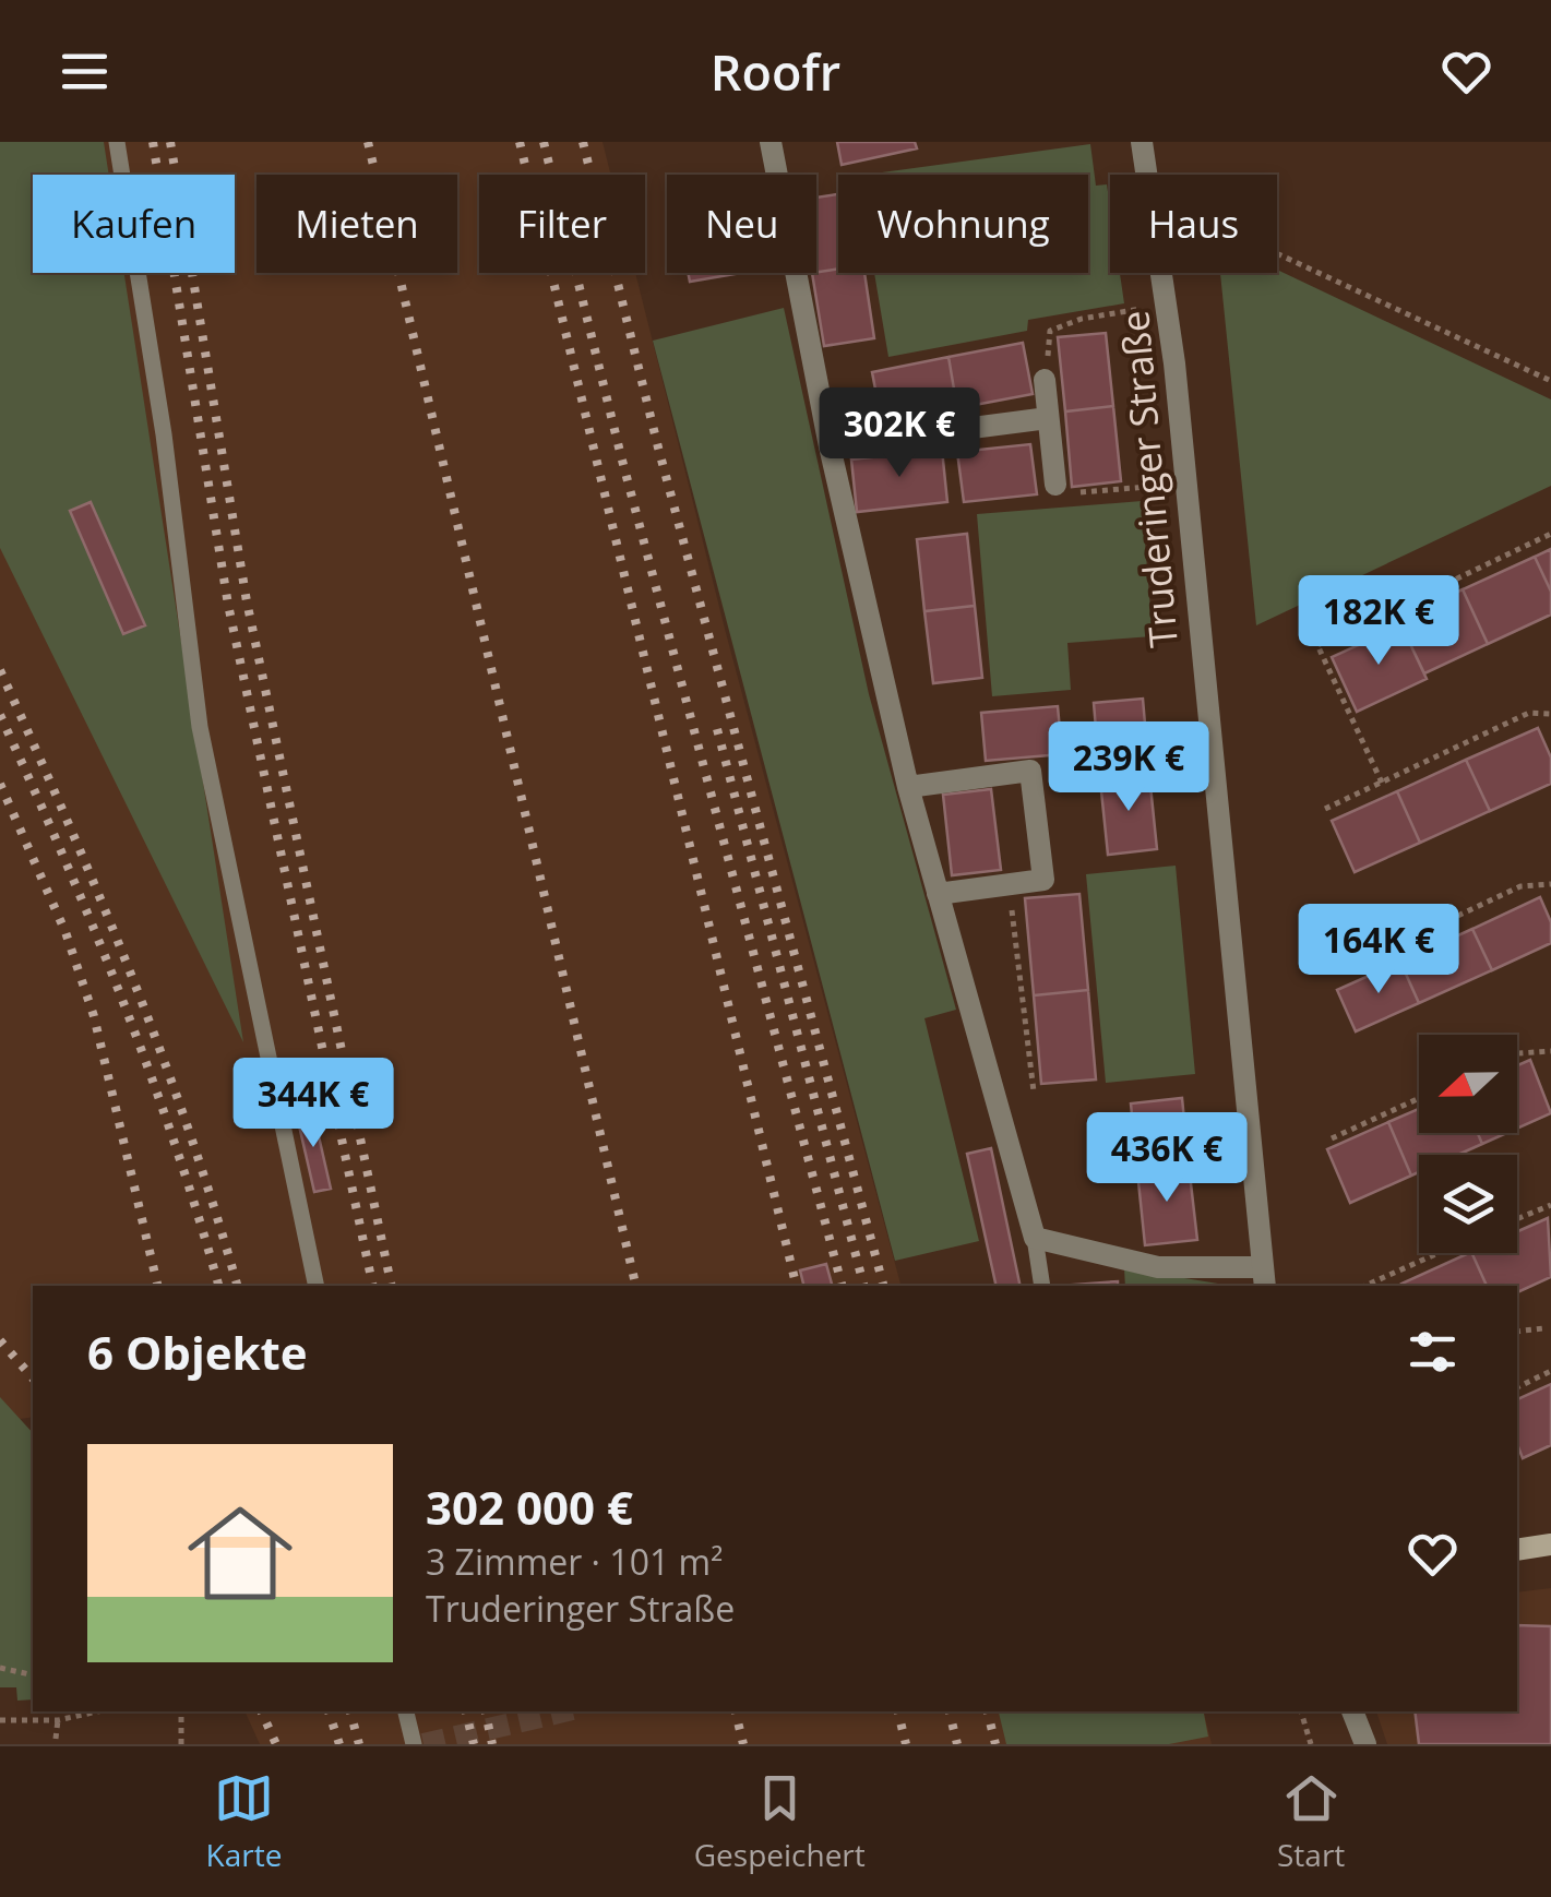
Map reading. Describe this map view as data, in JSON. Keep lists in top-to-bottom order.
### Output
{
  "streets": {
    "street": ["Truderinger Straße"]
  },
  "north": "left",
  "page": {
    "header": "Roofr",
    "chip": [
      "Kaufen",
      "Mieten",
      "Filter",
      "Neu",
      "Wohnung",
      "Haus"
    ],
    "price": [
      "302K €",
      "182K €",
      "239K €",
      "164K €",
      "344K €",
      "436K €"
    ],
    "heading": "6 Objekte",
    "list": [
      {
        "name": "302 000 €",
        "note": "3 Zimmer · 101 m² · Truderinger Straße"
      }
    ],
    "tabs": ["Karte", "Gespeichert", "Start"]
  }
}
